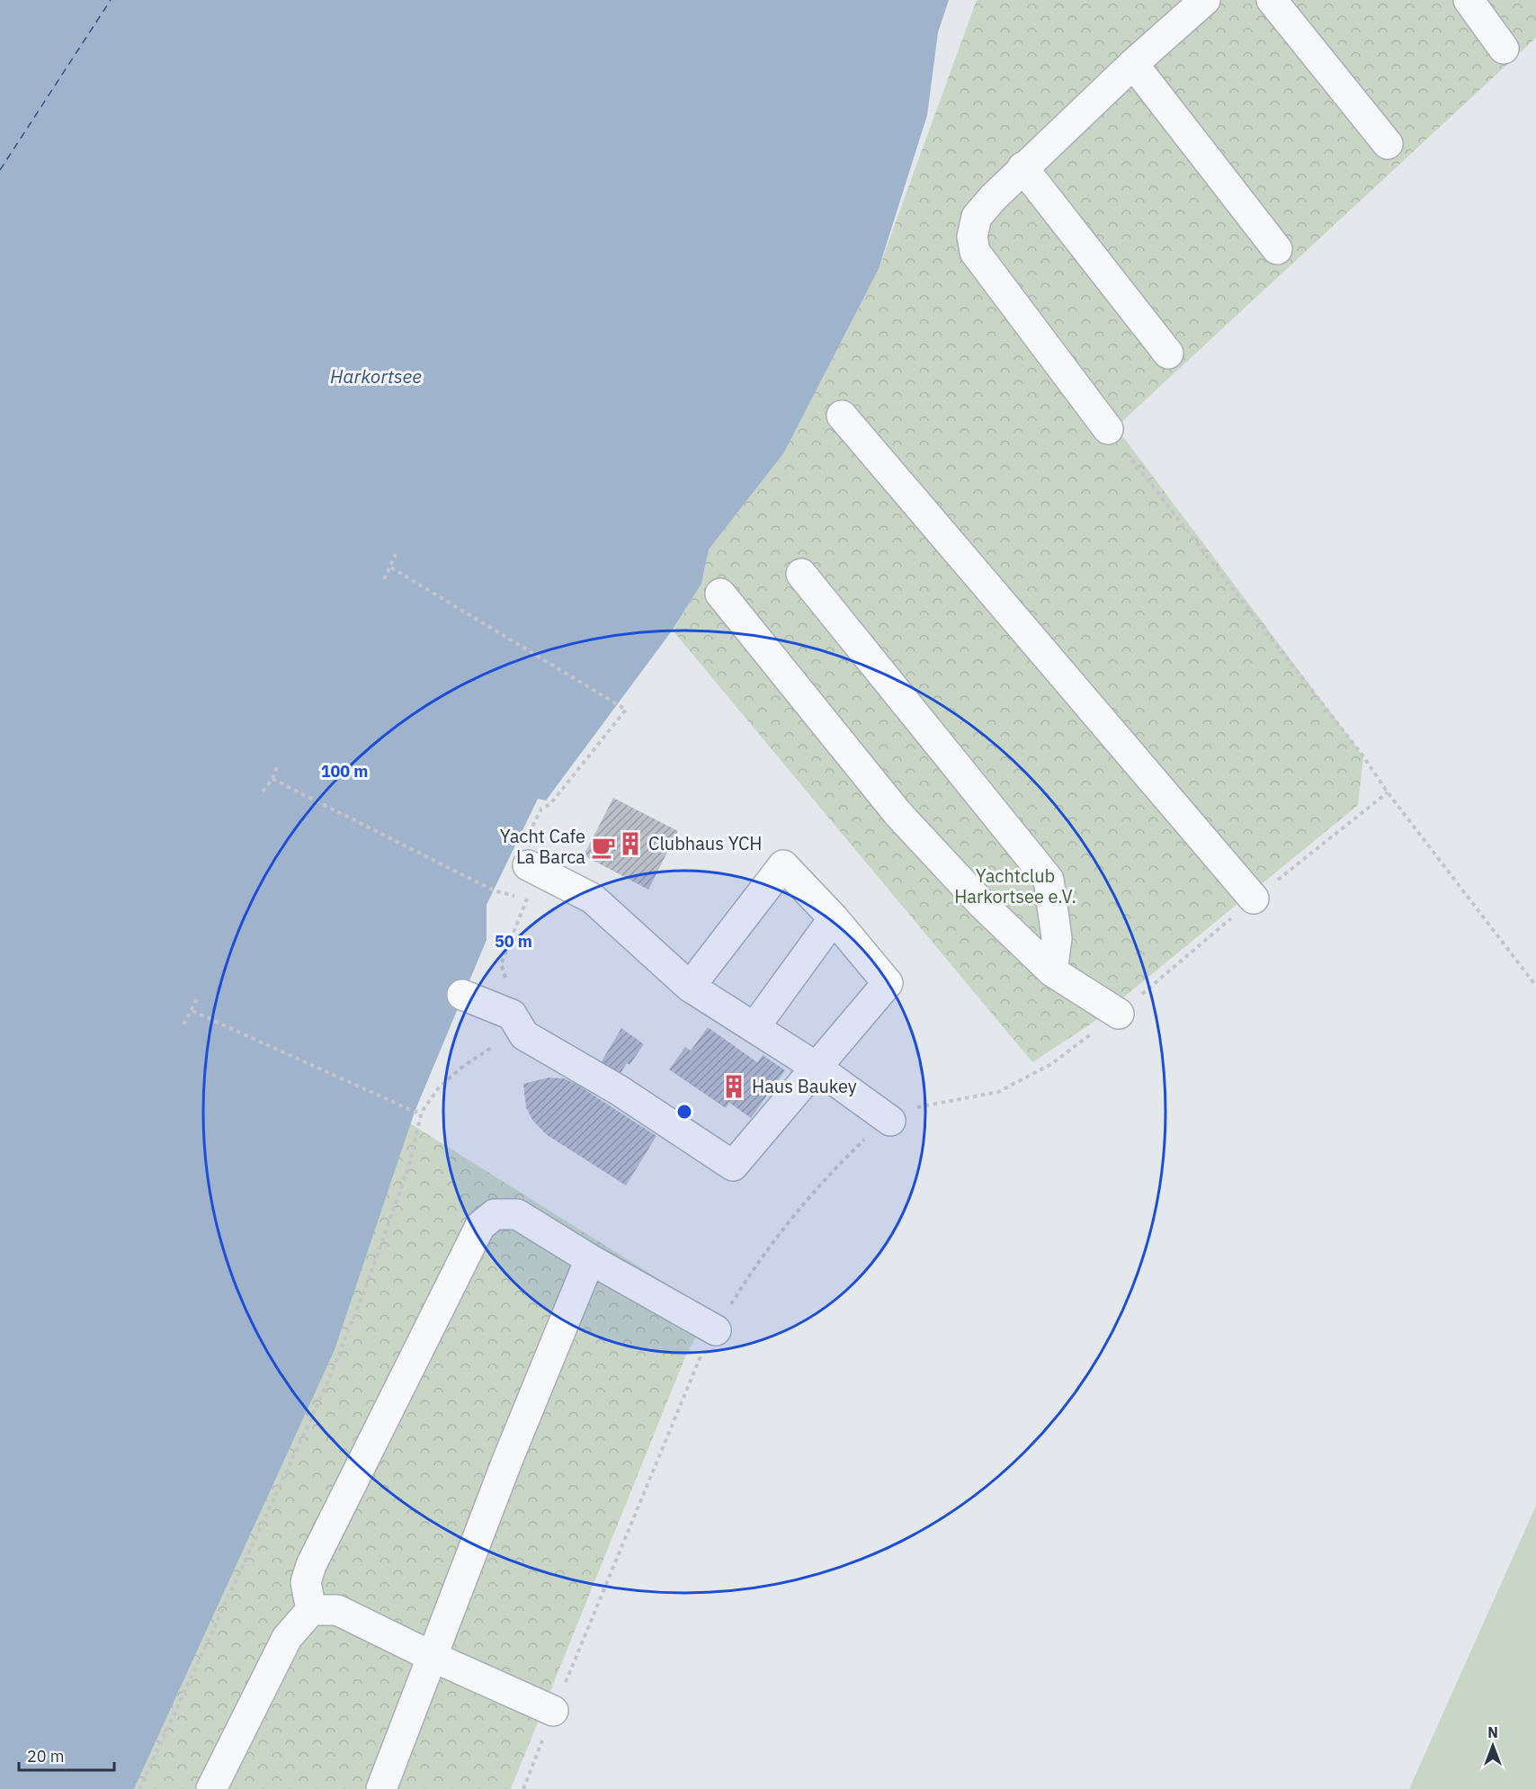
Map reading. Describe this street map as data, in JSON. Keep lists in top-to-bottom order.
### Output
{
  "water": ["Harkortsee"],
  "parks": ["Yachtclub Harkortsee e.V."],
  "places": {
    "building": ["Clubhaus YCH", "Haus Baukey"],
    "cafe": ["Yacht Cafe La Barca"]
  },
  "scale_bar": "20 m",
  "north": "top",
  "rings": ["100 m", "50 m"]
}
